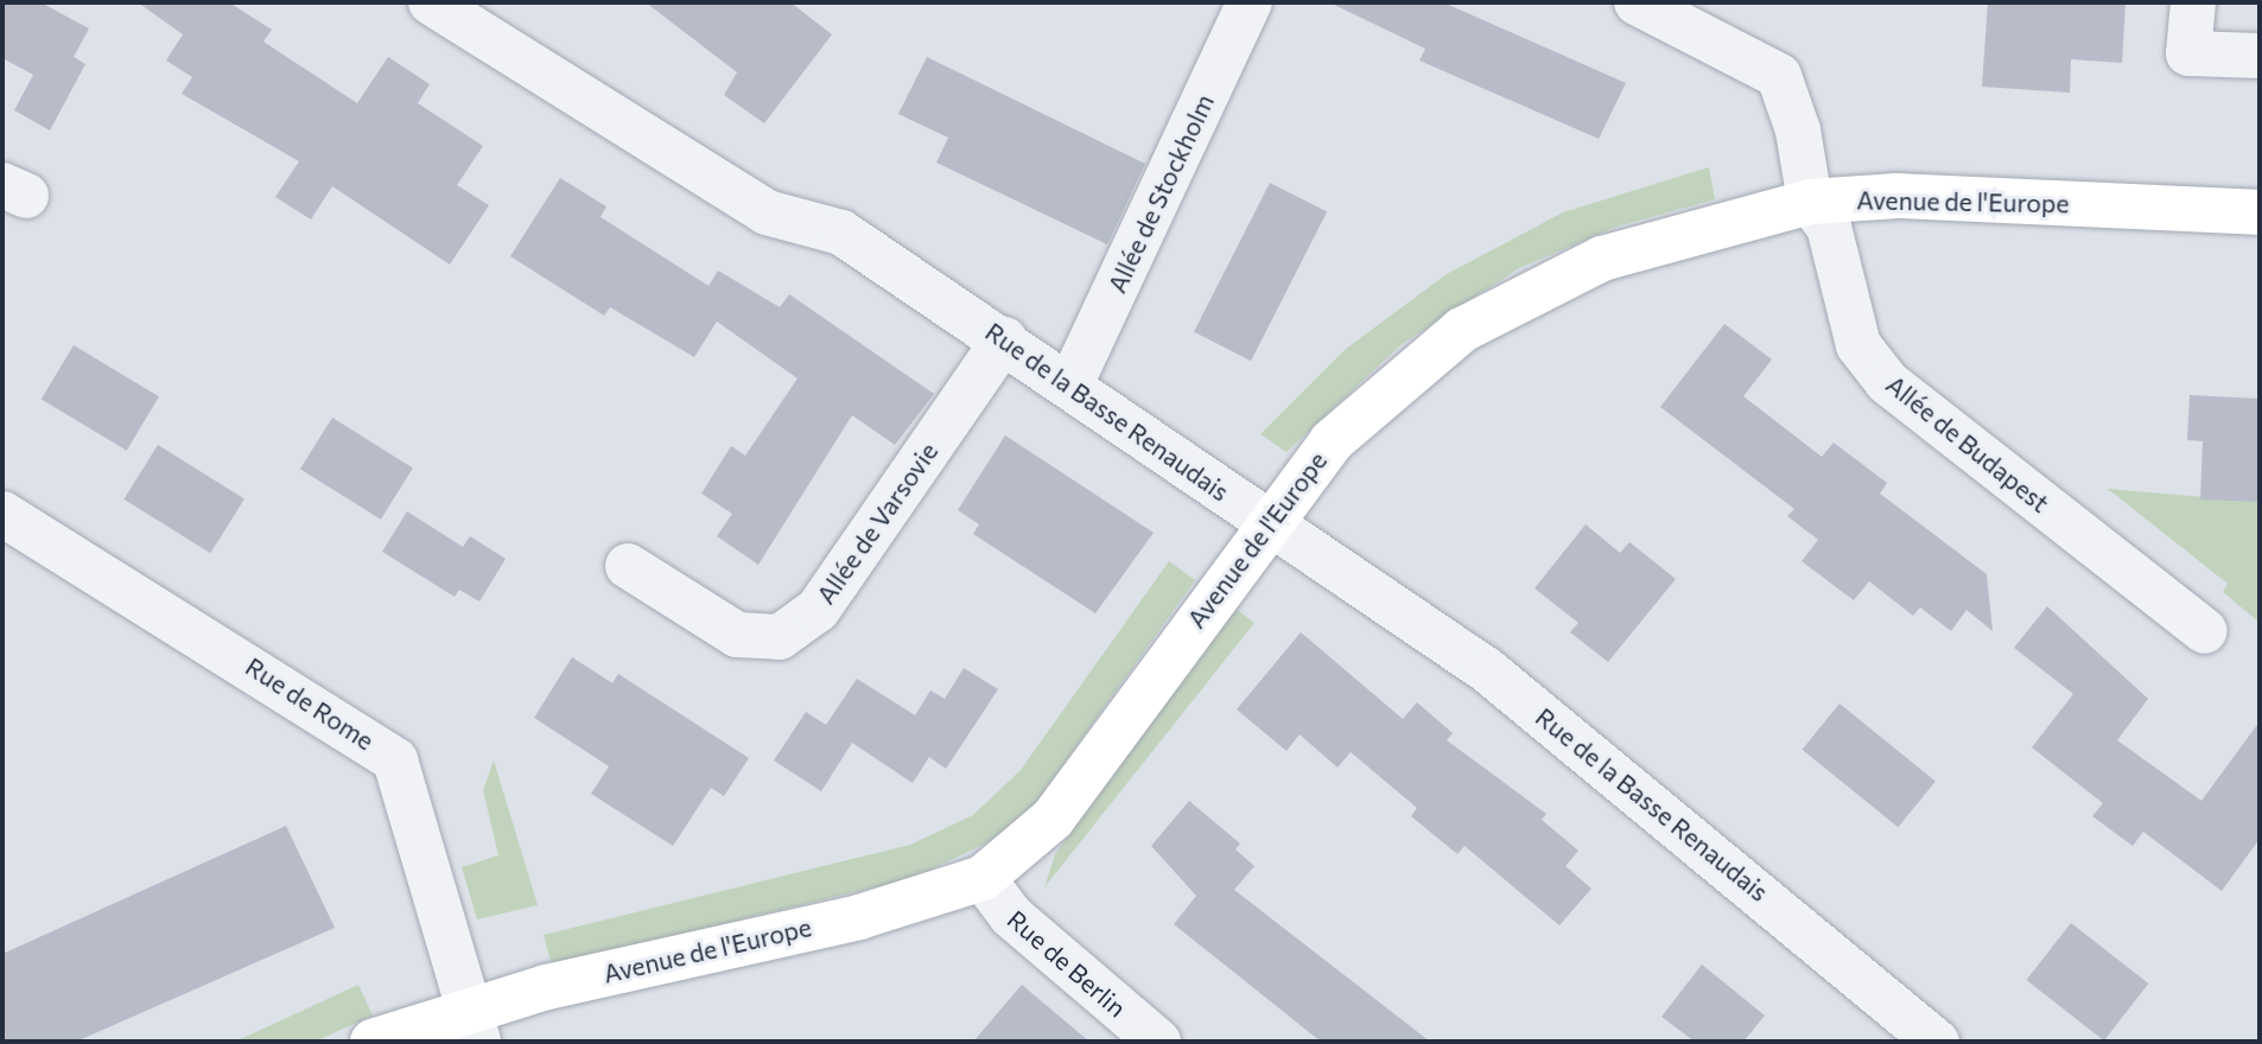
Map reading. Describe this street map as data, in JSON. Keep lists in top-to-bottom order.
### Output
{
  "streets": {
    "street": [
      "Allée de Stockholm",
      "Avenue de l'Europe",
      "Rue de la Basse Renaudais",
      "Allée de Budapest",
      "Allée de Varsovie",
      "Rue de Rome",
      "Rue de Berlin"
    ]
  },
  "crossings": [
    ["Allée de Stockholm", "Rue de la Basse Renaudais"],
    ["Avenue de l'Europe", "Rue de la Basse Renaudais"],
    ["Avenue de l'Europe", "Allée de Budapest"],
    ["Avenue de l'Europe", "Rue de Rome"],
    ["Avenue de l'Europe", "Rue de Berlin"],
    ["Rue de la Basse Renaudais", "Allée de Varsovie"]
  ]
}
